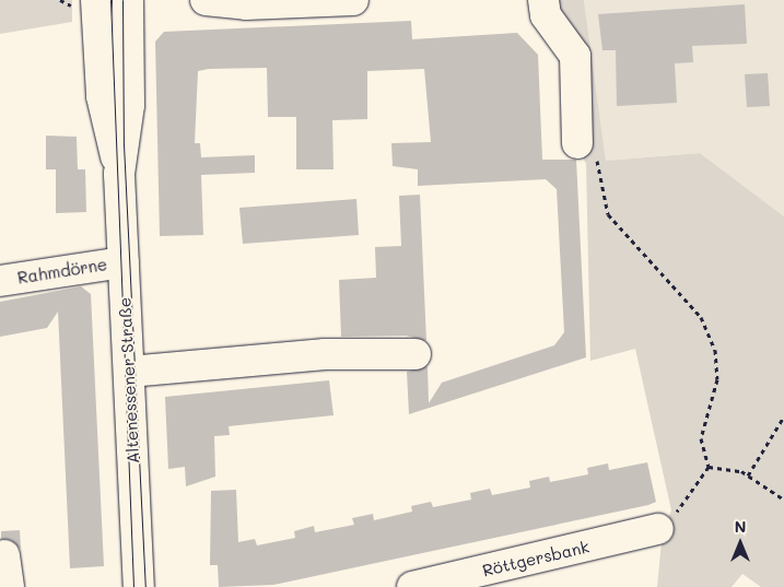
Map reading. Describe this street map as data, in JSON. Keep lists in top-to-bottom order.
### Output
{
  "streets": {
    "main road": ["Rahmdörne", "Altenessener Straße", "Röttgersbank"]
  },
  "crossings": [
    ["Rahmdörne", "Altenessener Straße"]
  ],
  "north": "top"
}
